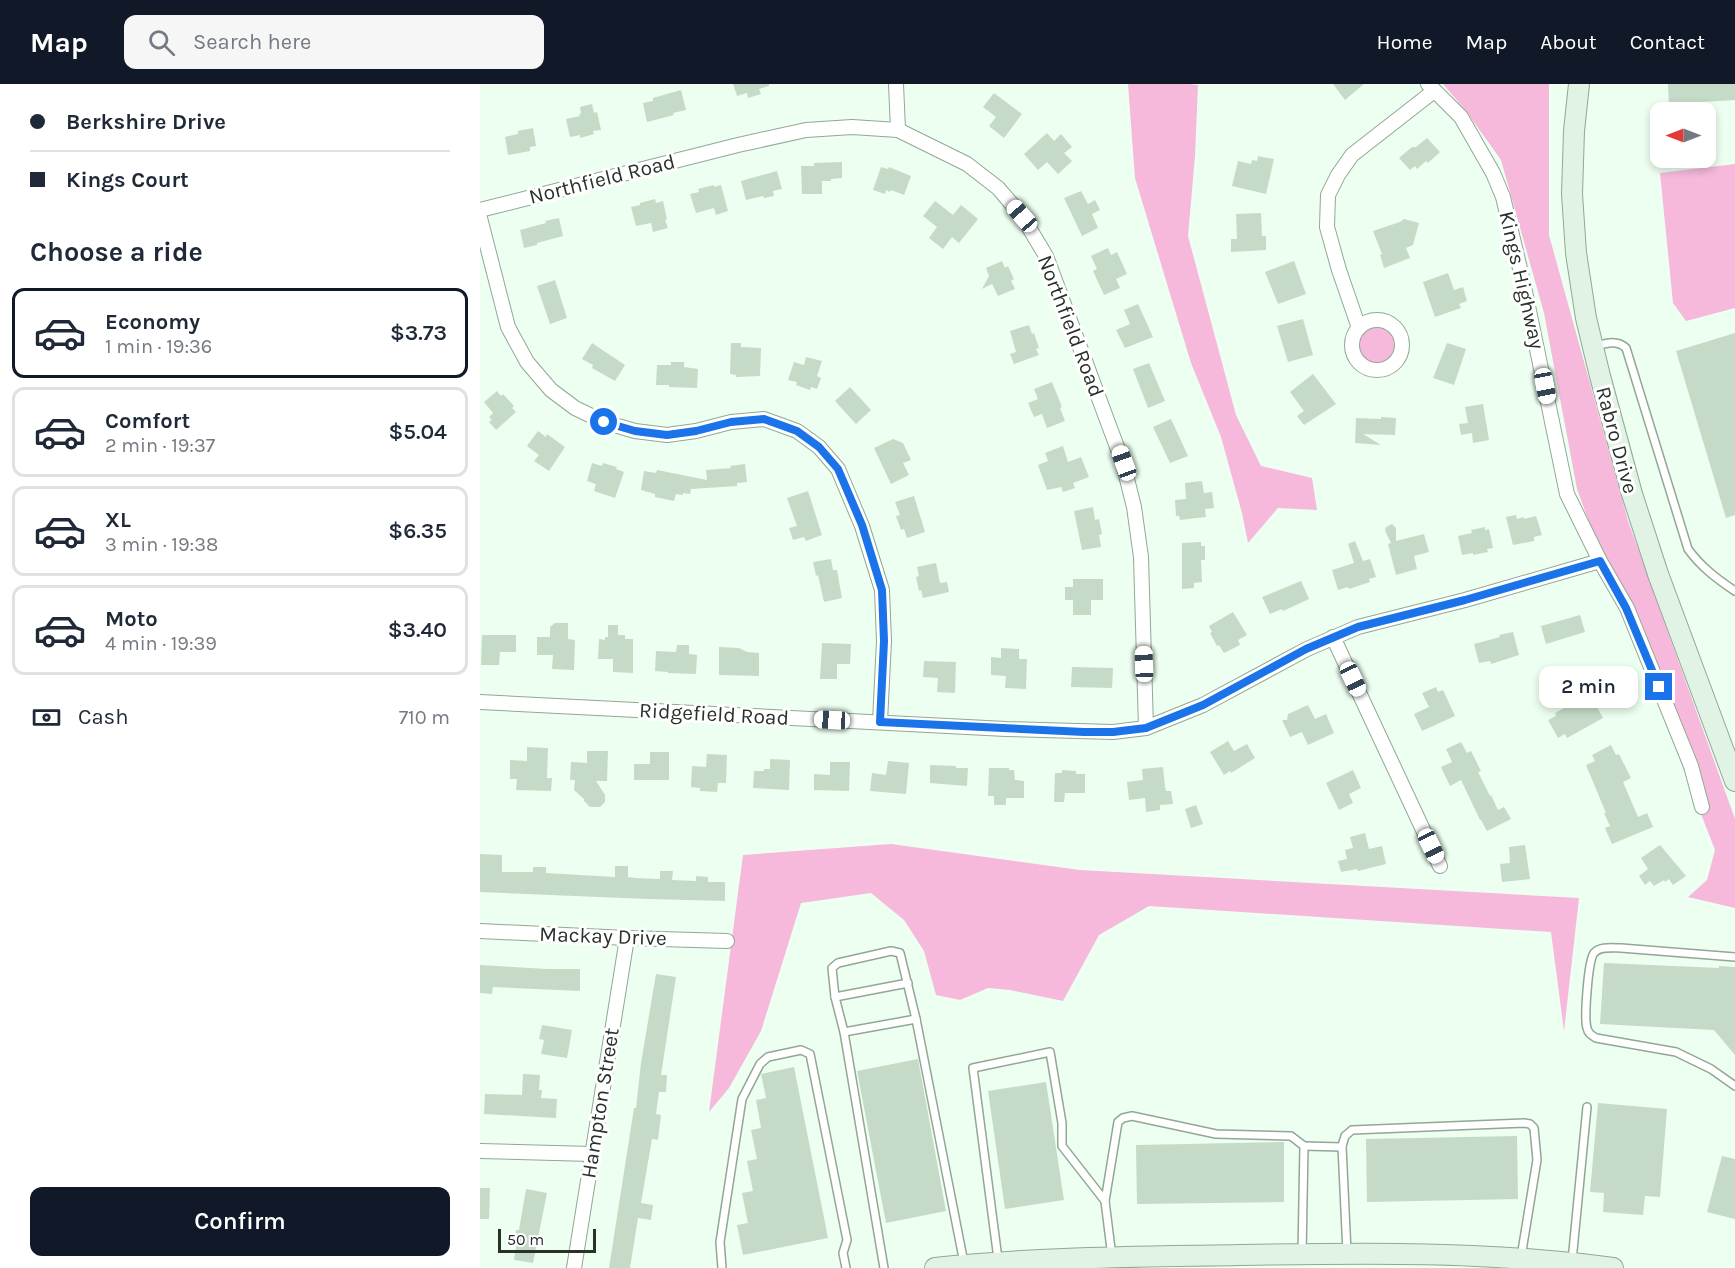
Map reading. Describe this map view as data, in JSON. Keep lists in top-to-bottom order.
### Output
{
  "streets": {
    "main road": ["Rabro Drive"],
    "street": [
      "Northfield Road",
      "Kings Highway",
      "Ridgefield Road",
      "Mackay Drive",
      "Hampton Street"
    ]
  },
  "crossings": [
    ["Northfield Road", "Ridgefield Road"],
    ["Kings Highway", "Ridgefield Road"],
    ["Mackay Drive", "Hampton Street"]
  ],
  "scale_bar": "50 m",
  "north": "left",
  "page": {
    "header": "Map",
    "search": "Search here",
    "nav": [
      "Home",
      "Map",
      "About",
      "Contact"
    ],
    "banner": ["Berkshire Drive", "Kings Court"],
    "heading": "Choose a ride",
    "list": [
      {
        "name": "Economy",
        "note": "1 min · 19:36",
        "value": "$3.73"
      },
      {
        "name": "Comfort",
        "note": "2 min · 19:37",
        "value": "$5.04"
      },
      {
        "name": "XL",
        "note": "3 min · 19:38",
        "value": "$6.35"
      },
      {
        "name": "Moto",
        "note": "4 min · 19:39",
        "value": "$3.40"
      }
    ],
    "bubble": "2 min",
    "pay": ["Cash", "710 m"],
    "buttons": "Confirm",
    "scale": "50 m"
  }
}
